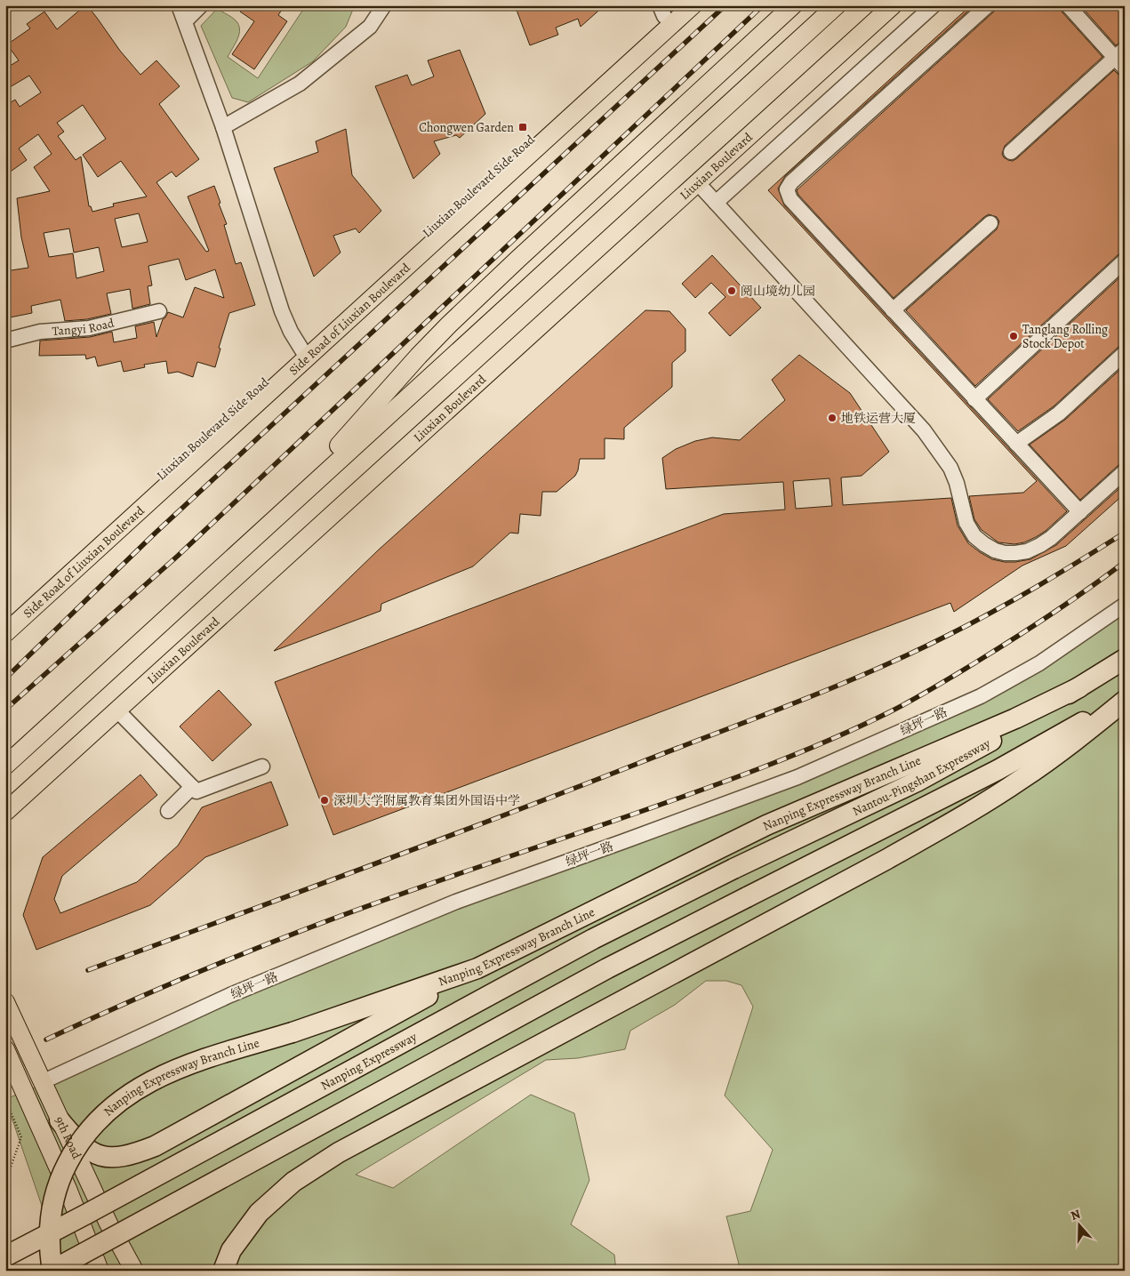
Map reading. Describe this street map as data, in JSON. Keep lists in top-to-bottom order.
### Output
{
  "streets": {
    "highway": ["Nantou-Pingshan Expressway", "Nanping Expressway Branch Line", "Nanping Expressway"],
    "main road": [
      "Liuxian Boulevard",
      "Liuxian Boulevard Side Road",
      "Side Road of Liuxian Boulevard",
      "9th Road"
    ],
    "street": ["Tangyi Road", "绿坪一路"]
  },
  "crossings": [
    ["Liuxian Boulevard Side Road", "Side Road of Liuxian Boulevard"],
    ["绿坪一路", "9th Road"],
    ["Nantou-Pingshan Expressway", "Nanping Expressway Branch Line"],
    ["Nantou-Pingshan Expressway", "Nanping Expressway"]
  ],
  "places": {
    "transit": ["Chongwen Garden"],
    "other": [
      "阅山境幼儿园",
      "Tanglang Rolling Stock Depot",
      "地铁运营大厦",
      "深圳大学附属教育集团外国语中学"
    ]
  },
  "north": "top"
}
